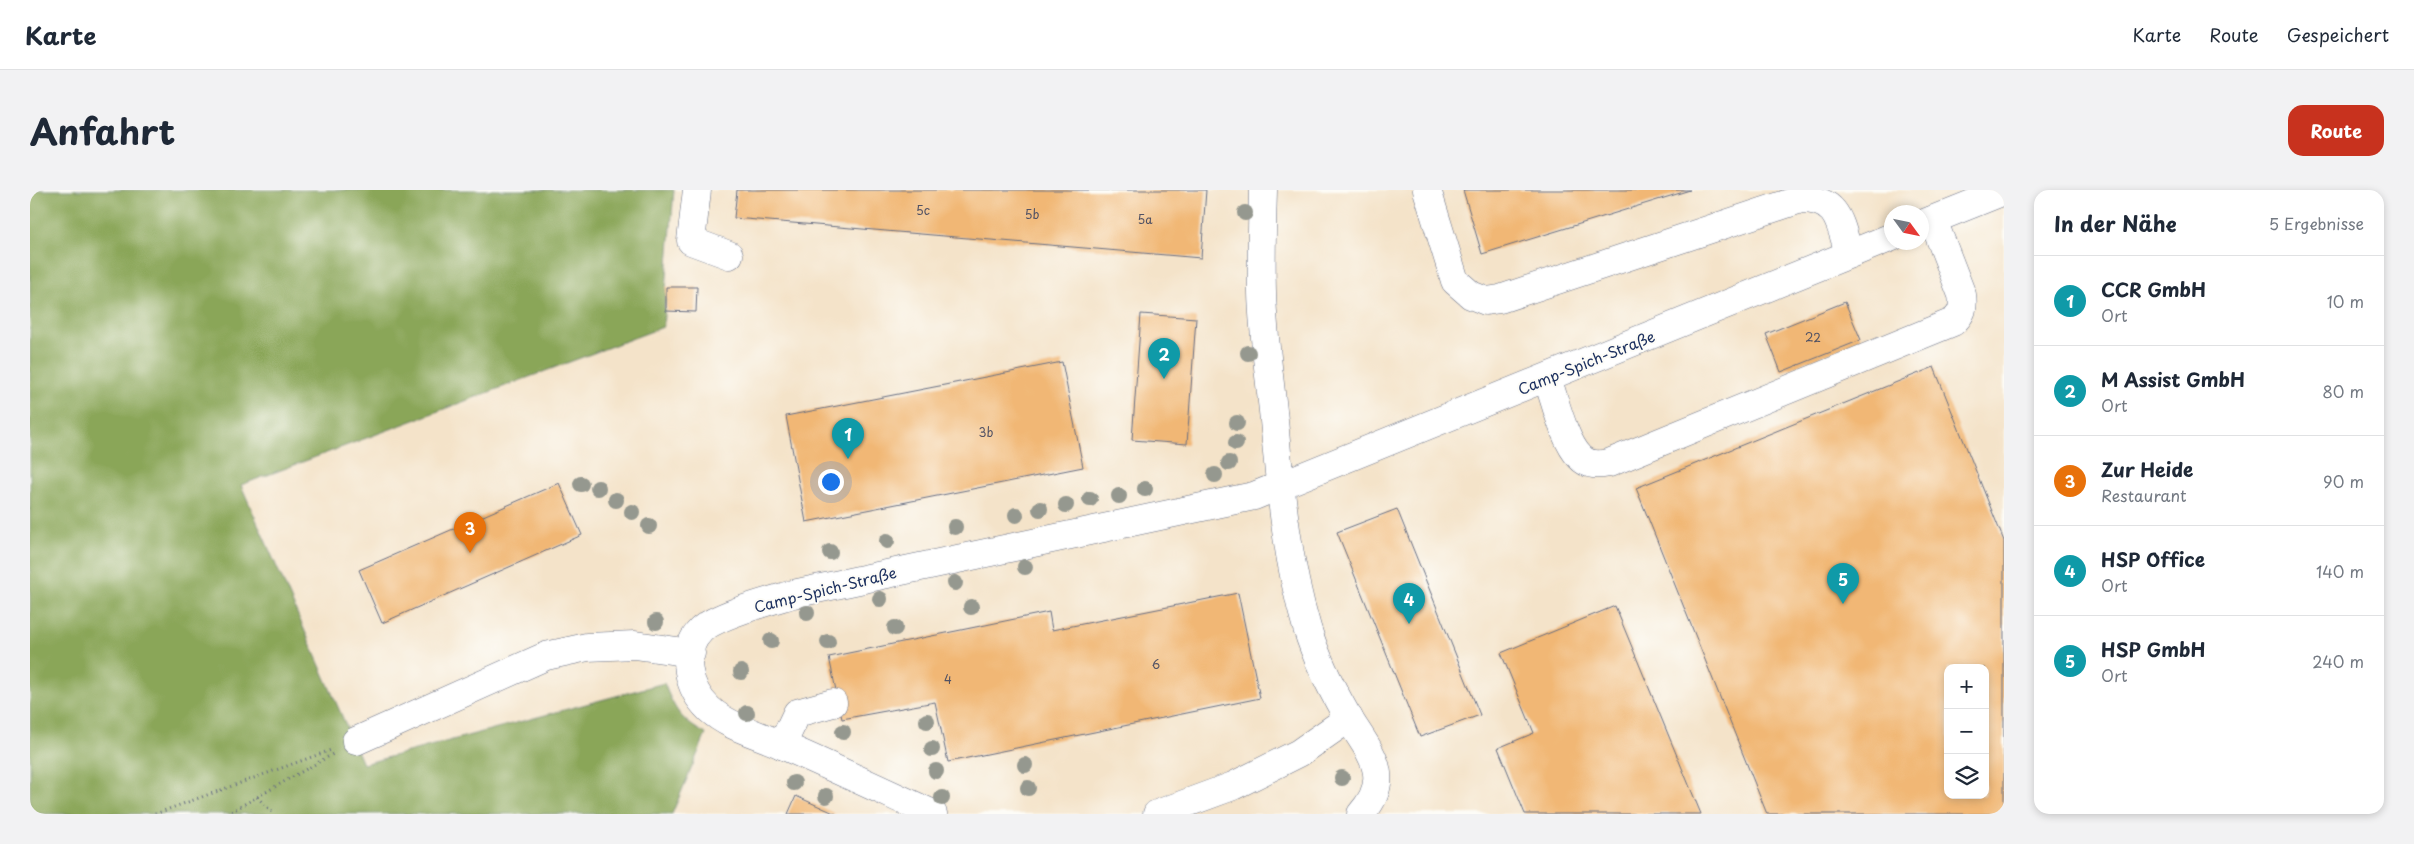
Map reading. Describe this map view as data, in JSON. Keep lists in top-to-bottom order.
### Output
{
  "streets": {
    "street": ["Camp-Spich-Straße"]
  },
  "house_numbers": [
    "5c",
    "5b",
    "5a",
    "22",
    "3b",
    "6",
    "4"
  ],
  "north": "bottom right",
  "page": {
    "header": "Karte",
    "nav": ["Karte", "Route", "Gespeichert"],
    "title": "Anfahrt",
    "buttons": "Route",
    "heading": ["In der Nähe", "5 Ergebnisse"],
    "list": [
      {
        "mark": "1",
        "name": "CCR GmbH",
        "note": "Ort",
        "value": "10 m"
      },
      {
        "mark": "2",
        "name": "M Assist GmbH",
        "note": "Ort",
        "value": "80 m"
      },
      {
        "mark": "3",
        "name": "Zur Heide",
        "note": "Restaurant",
        "value": "90 m"
      },
      {
        "mark": "4",
        "name": "HSP Office",
        "note": "Ort",
        "value": "140 m"
      },
      {
        "mark": "5",
        "name": "HSP GmbH",
        "note": "Ort",
        "value": "240 m"
      }
    ],
    "pins": [
      "2",
      "1",
      "3",
      "5",
      "4"
    ],
    "map_buttons": ["+", "−"]
  }
}
